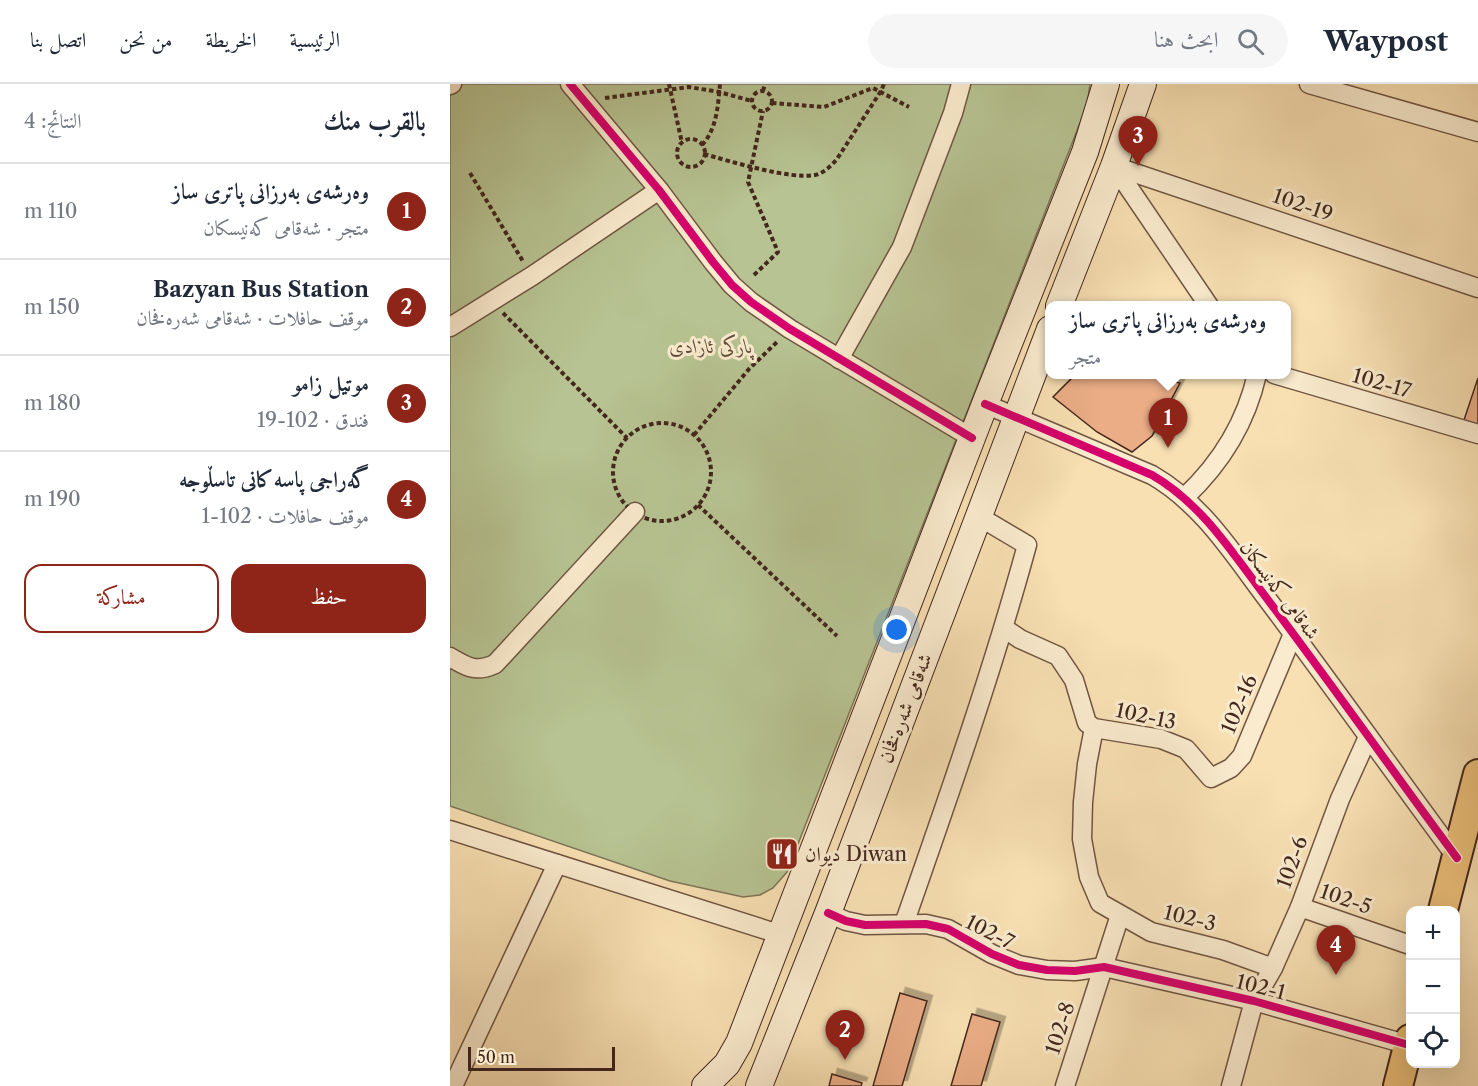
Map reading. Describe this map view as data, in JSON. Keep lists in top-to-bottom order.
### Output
{
  "streets": {
    "main road": ["شەقامی شەرەفخان"],
    "street": [
      "102-19",
      "102-17",
      "شەقامی کەنیسکان",
      "102-16",
      "102-13",
      "102-6",
      "102-5",
      "102-3",
      "102-7",
      "102-1",
      "102-8"
    ]
  },
  "crossings": [
    ["شەقامی کەنیسکان", "102-16"],
    ["شەقامی کەنیسکان", "شەقامی شەرەفخان"],
    ["شەقامی کەنیسکان", "102-6"],
    ["102-16", "102-13"],
    ["شەقامی شەرەفخان", "102-7"],
    ["102-13", "102-3"],
    ["102-6", "102-5"],
    ["102-6", "102-3"],
    ["102-6", "102-1"],
    ["102-3", "102-8"],
    ["102-7", "102-1"],
    ["102-7", "102-8"],
    ["102-1", "102-8"]
  ],
  "parks": ["پارکی ئازادی"],
  "places": {
    "restaurant": ["دیوان Diwan"]
  },
  "scale_bar": "50 m",
  "page": {
    "header": "Waypost",
    "search": "ابحث هنا",
    "nav": [
      "الرئيسية",
      "الخريطة",
      "من نحن",
      "اتصل بنا"
    ],
    "heading": ["بالقرب منك", "النتائج: 4"],
    "pins": [
      "3",
      "1",
      "4",
      "2"
    ],
    "list": [
      {
        "mark": "1",
        "name": "وەرشەی بەرزانی پاتری ساز",
        "note": "متجر · شەقامی کەنیسکان",
        "value": "110 m"
      },
      {
        "mark": "2",
        "name": "Bazyan Bus Station",
        "note": "موقف حافلات · شەقامی شەرەفخان",
        "value": "150 m"
      },
      {
        "mark": "3",
        "name": "موتيل زامو",
        "note": "فندق · 102-19",
        "value": "180 m"
      },
      {
        "mark": "4",
        "name": "گه‌راجی پاسه‌كانی تاسڵوجه",
        "note": "موقف حافلات · 102-1",
        "value": "190 m"
      }
    ],
    "popup": ["وەرشەی بەرزانی پاتری ساز", "متجر"],
    "buttons": ["حفظ", "مشاركة"],
    "map_buttons": ["+", "−"],
    "scale": "50 m"
  }
}
